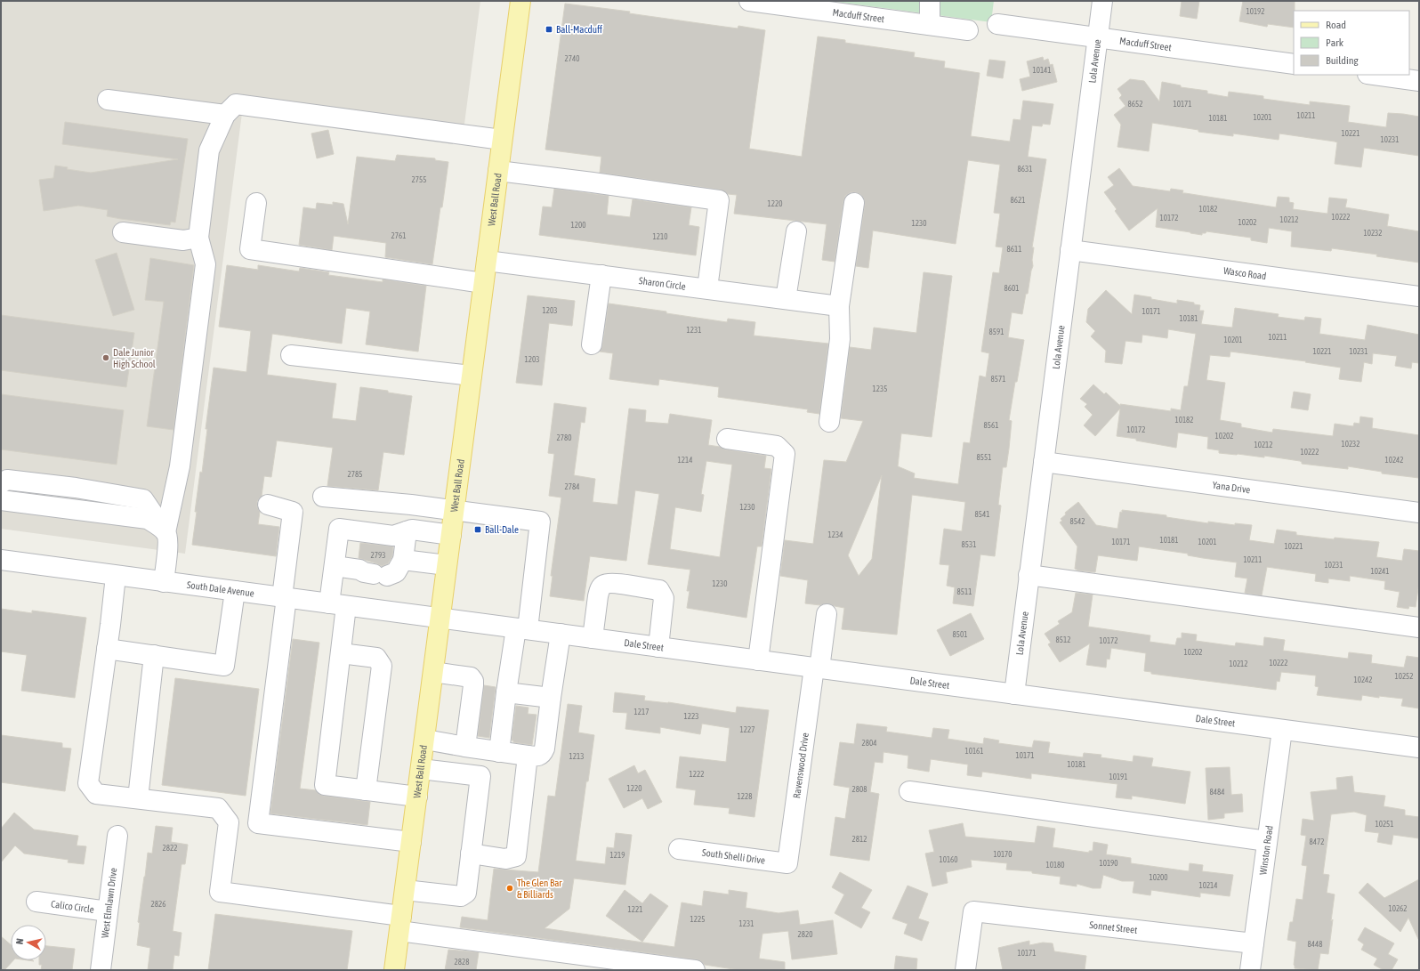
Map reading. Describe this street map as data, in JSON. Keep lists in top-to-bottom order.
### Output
{
  "streets": {
    "main road": ["West Ball Road"],
    "street": [
      "Macduff Street",
      "Lola Avenue",
      "Wasco Road",
      "Sharon Circle",
      "Yana Drive",
      "South Dale Avenue",
      "Dale Street",
      "Ravenswood Drive",
      "Winston Road",
      "South Shelli Drive",
      "West Elmlawn Drive",
      "Calico Circle",
      "Sonnet Street"
    ]
  },
  "crossings": [
    ["Macduff Street", "Lola Avenue"],
    ["Lola Avenue", "Wasco Road"],
    ["Lola Avenue", "Yana Drive"],
    ["Lola Avenue", "Dale Street"],
    ["West Ball Road", "Sharon Circle"],
    ["West Ball Road", "South Dale Avenue"],
    ["West Ball Road", "Dale Street"],
    ["South Dale Avenue", "Dale Street"],
    ["Dale Street", "Ravenswood Drive"],
    ["Dale Street", "Winston Road"],
    ["Ravenswood Drive", "South Shelli Drive"],
    ["Winston Road", "Sonnet Street"],
    ["West Elmlawn Drive", "Calico Circle"]
  ],
  "places": {
    "transit": ["Ball-Macduff", "Ball-Dale"],
    "other": ["Dale Junior High School", "The Glen Bar & Billiards"]
  },
  "house_numbers": [
    "10192",
    "2740",
    "10141",
    "8652",
    "10171",
    "10211",
    "10201",
    "10181",
    "10221",
    "10231",
    "8631",
    "2755",
    "8621",
    "1220",
    "10182",
    "10222",
    "10172",
    "10212",
    "10202",
    "1230",
    "1200",
    "10232",
    "2761",
    "1210",
    "8611",
    "8601",
    "1203",
    "10171",
    "10181",
    "1231",
    "8591",
    "10211",
    "10201",
    "10221",
    "10231",
    "1203",
    "8571",
    "1235",
    "10182",
    "8561",
    "10172",
    "10202",
    "2780",
    "10232",
    "10212",
    "10222",
    "8551",
    "1214",
    "10242",
    "2785",
    "2784",
    "1230",
    "8541",
    "8542",
    "1234",
    "10181",
    "10171",
    "10201",
    "8531",
    "10221",
    "2793",
    "10211",
    "10231",
    "10241",
    "1230",
    "8511",
    "8501",
    "8512",
    "10172",
    "10202",
    "10222",
    "10212",
    "10252",
    "10242",
    "1217",
    "1223",
    "1227",
    "2804",
    "10161",
    "10171",
    "1213",
    "10181",
    "1222",
    "10191",
    "1220",
    "2808",
    "8484",
    "1228",
    "10251",
    "2812",
    "8472",
    "2822",
    "10170",
    "1219",
    "10160",
    "10190",
    "10180",
    "10200",
    "10214",
    "2826",
    "10262",
    "1221",
    "1225",
    "1231",
    "2820",
    "8448",
    "10171",
    "2828"
  ],
  "legend": ["Road", "Park", "Building"],
  "north": "left"
}
